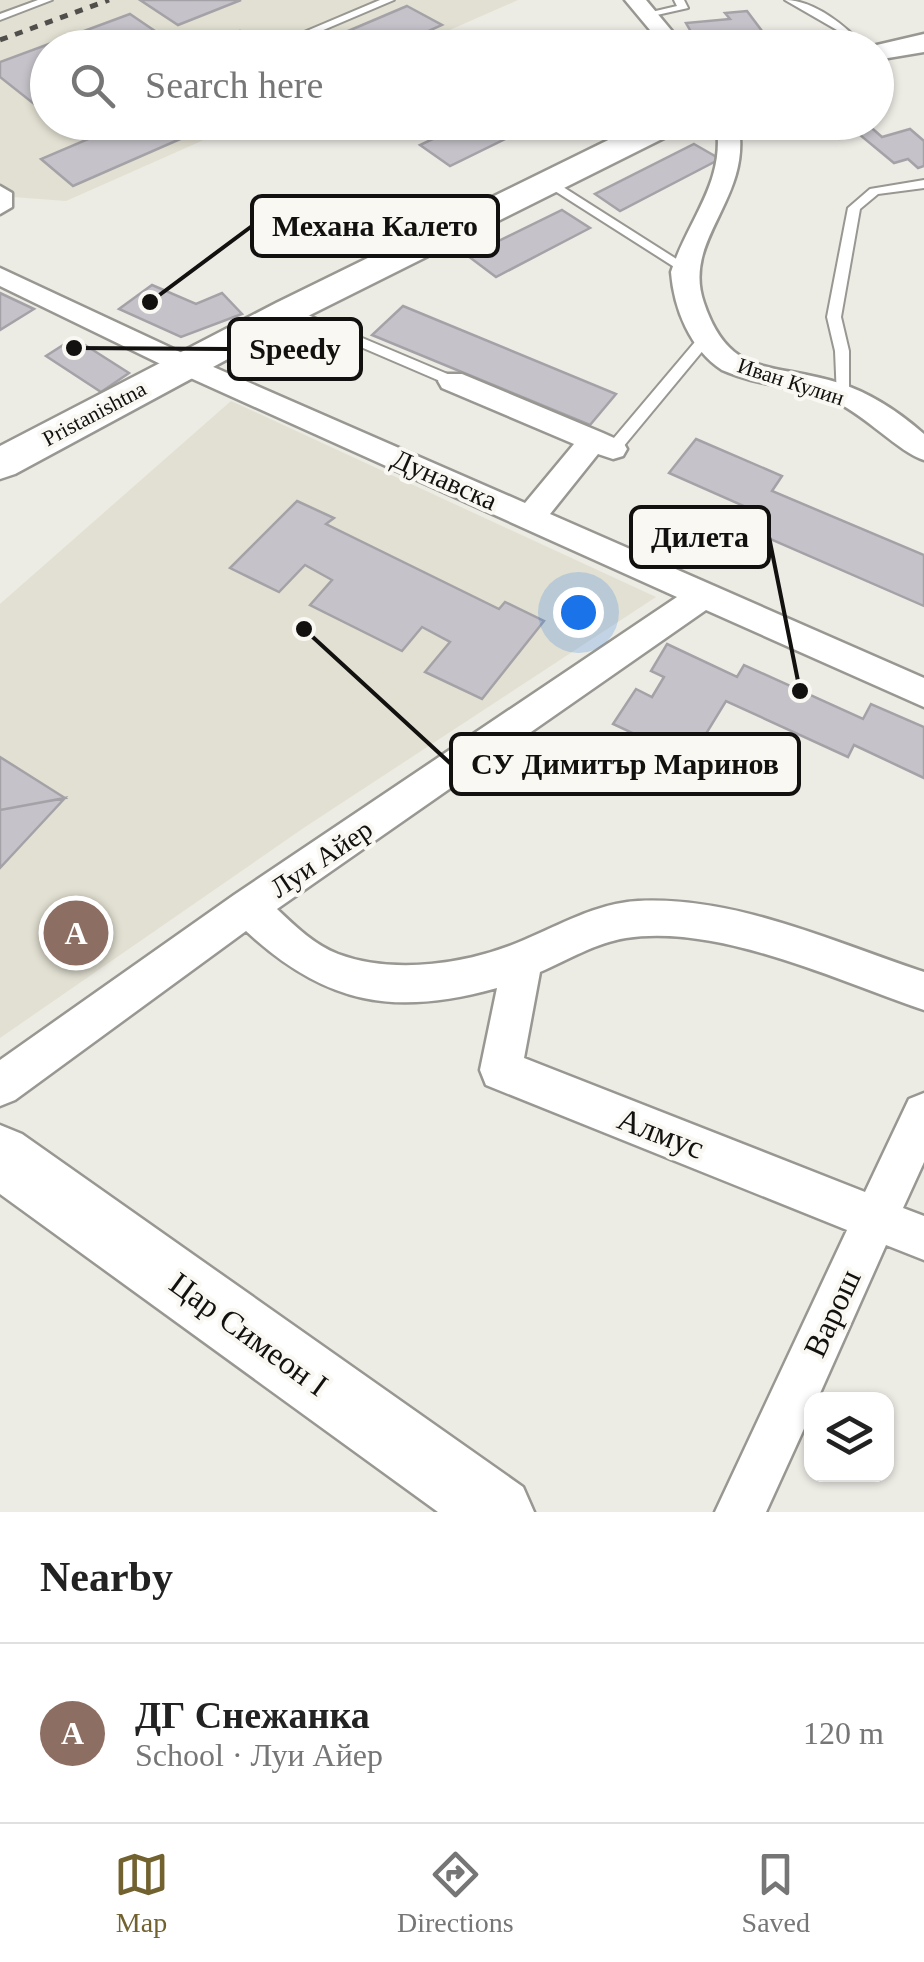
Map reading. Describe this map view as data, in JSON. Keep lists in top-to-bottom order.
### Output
{
  "streets": {
    "main road": ["Pristanishtna", "Цар Симеон I"],
    "street": [
      "Иван Кулин",
      "Дунавска",
      "Луи Айер",
      "Алмус",
      "Варош"
    ]
  },
  "crossings": [
    ["Pristanishtna", "Дунавска"],
    ["Дунавска", "Луи Айер"],
    ["Алмус", "Варош"]
  ],
  "places": [
    "Механа Калето",
    "Speedy",
    "СУ Димитър Маринов",
    "Дилета"
  ],
  "page": {
    "search": "Search here",
    "pins": "A",
    "heading": "Nearby",
    "list": [
      {
        "mark": "A",
        "name": "ДГ Снежанка",
        "note": "School · Луи Айер",
        "value": "120 m"
      }
    ],
    "nav": ["Map", "Directions", "Saved"]
  }
}
